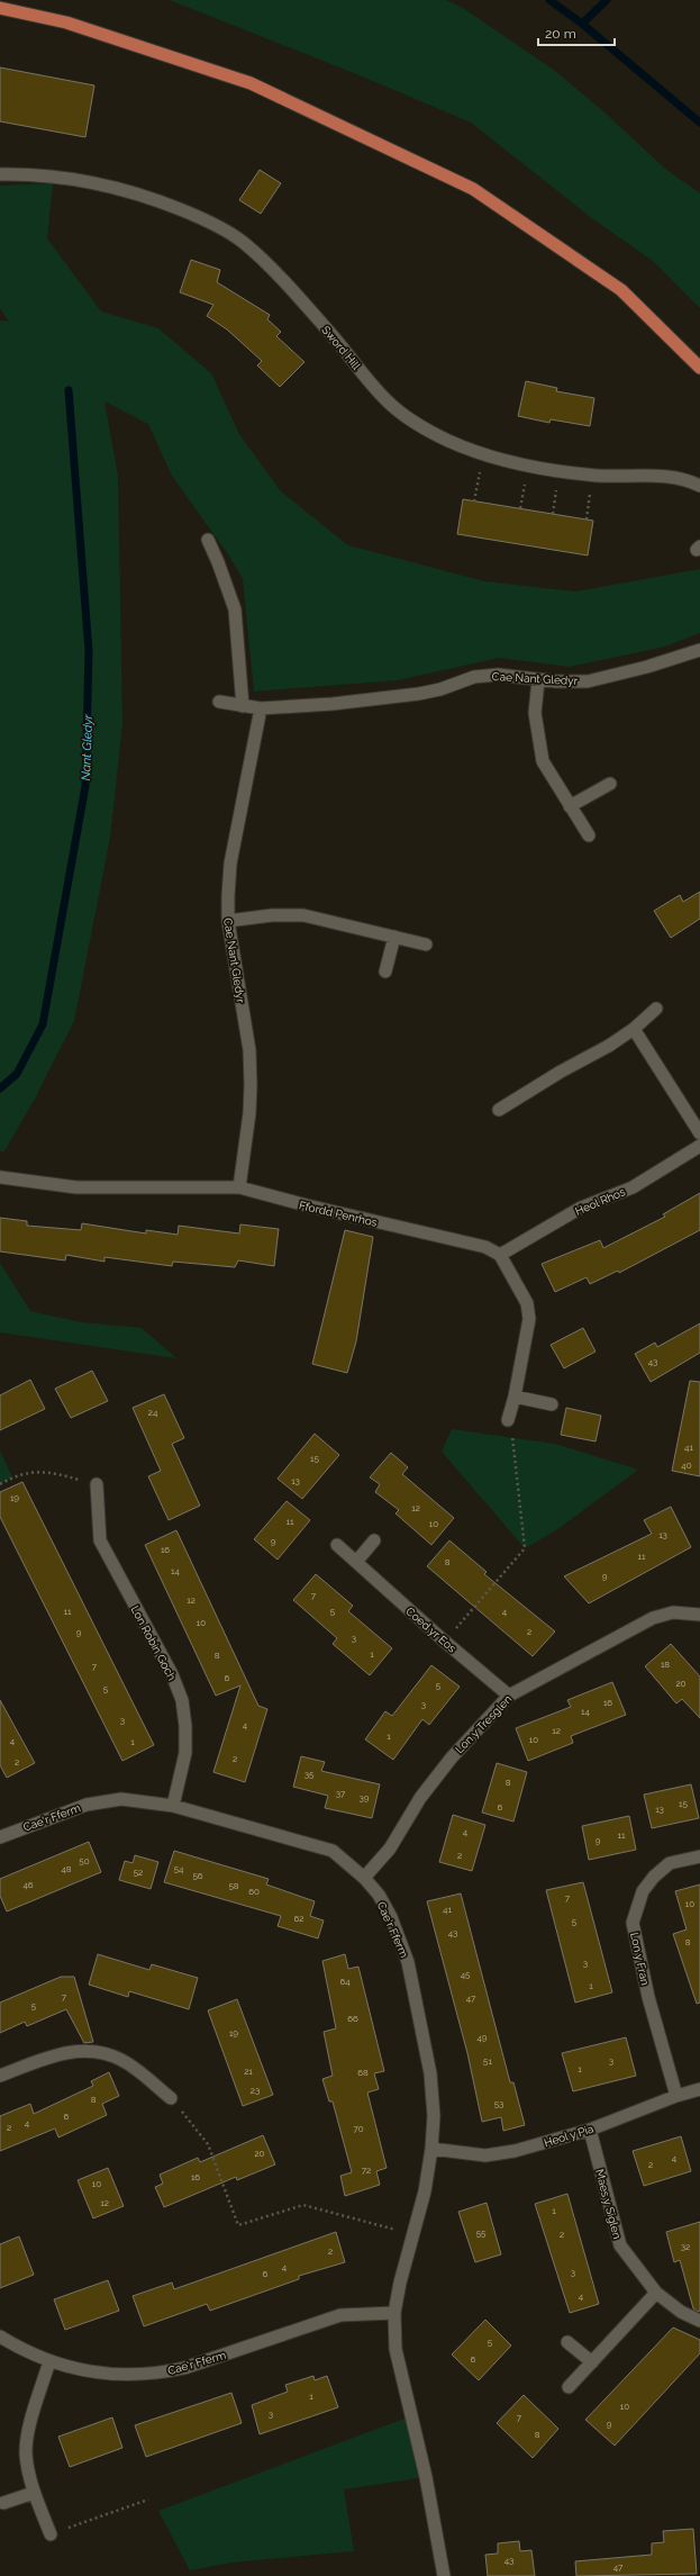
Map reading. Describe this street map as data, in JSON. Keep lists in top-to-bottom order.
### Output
{
  "streets": {
    "street": [
      "Sword Hill",
      "Cae Nant Gledyr",
      "Heol Rhos",
      "Ffordd Penrhos",
      "Coed yr Eos",
      "Lon Robin Goch",
      "Lon y Tresglen",
      "Cae'r Fferm",
      "Lon y Fran",
      "Heol y Pia",
      "Maes y Siglen"
    ]
  },
  "crossings": [
    ["Cae Nant Gledyr", "Ffordd Penrhos"],
    ["Heol Rhos", "Ffordd Penrhos"],
    ["Coed yr Eos", "Lon y Tresglen"],
    ["Lon Robin Goch", "Cae'r Fferm"],
    ["Lon y Tresglen", "Cae'r Fferm"],
    ["Cae'r Fferm", "Heol y Pia"],
    ["Lon y Fran", "Heol y Pia"],
    ["Heol y Pia", "Maes y Siglen"]
  ],
  "water": ["Nant Gledyr"],
  "house_numbers": [
    "43",
    "24",
    "41",
    "15",
    "40",
    "13",
    "19",
    "12",
    "11",
    "10",
    "13",
    "9",
    "16",
    "11",
    "8",
    "14",
    "9",
    "7",
    "12",
    "11",
    "5",
    "4",
    "10",
    "2",
    "9",
    "3",
    "1",
    "8",
    "18",
    "7",
    "6",
    "20",
    "5",
    "5",
    "16",
    "3",
    "14",
    "3",
    "4",
    "12",
    "1",
    "10",
    "4",
    "1",
    "2",
    "2",
    "35",
    "8",
    "37",
    "39",
    "15",
    "6",
    "13",
    "4",
    "11",
    "9",
    "2",
    "50",
    "48",
    "54",
    "52",
    "56",
    "46",
    "58",
    "60",
    "7",
    "10",
    "41",
    "62",
    "5",
    "43",
    "8",
    "3",
    "45",
    "64",
    "1",
    "7",
    "47",
    "5",
    "66",
    "19",
    "49",
    "51",
    "3",
    "1",
    "21",
    "68",
    "23",
    "8",
    "53",
    "6",
    "4",
    "2",
    "70",
    "20",
    "4",
    "2",
    "72",
    "16",
    "10",
    "12",
    "1",
    "55",
    "2",
    "32",
    "2",
    "4",
    "3",
    "6",
    "4",
    "5",
    "6",
    "1",
    "10",
    "3",
    "7",
    "9",
    "8",
    "43",
    "47"
  ],
  "scale_bar": "20 m"
}
